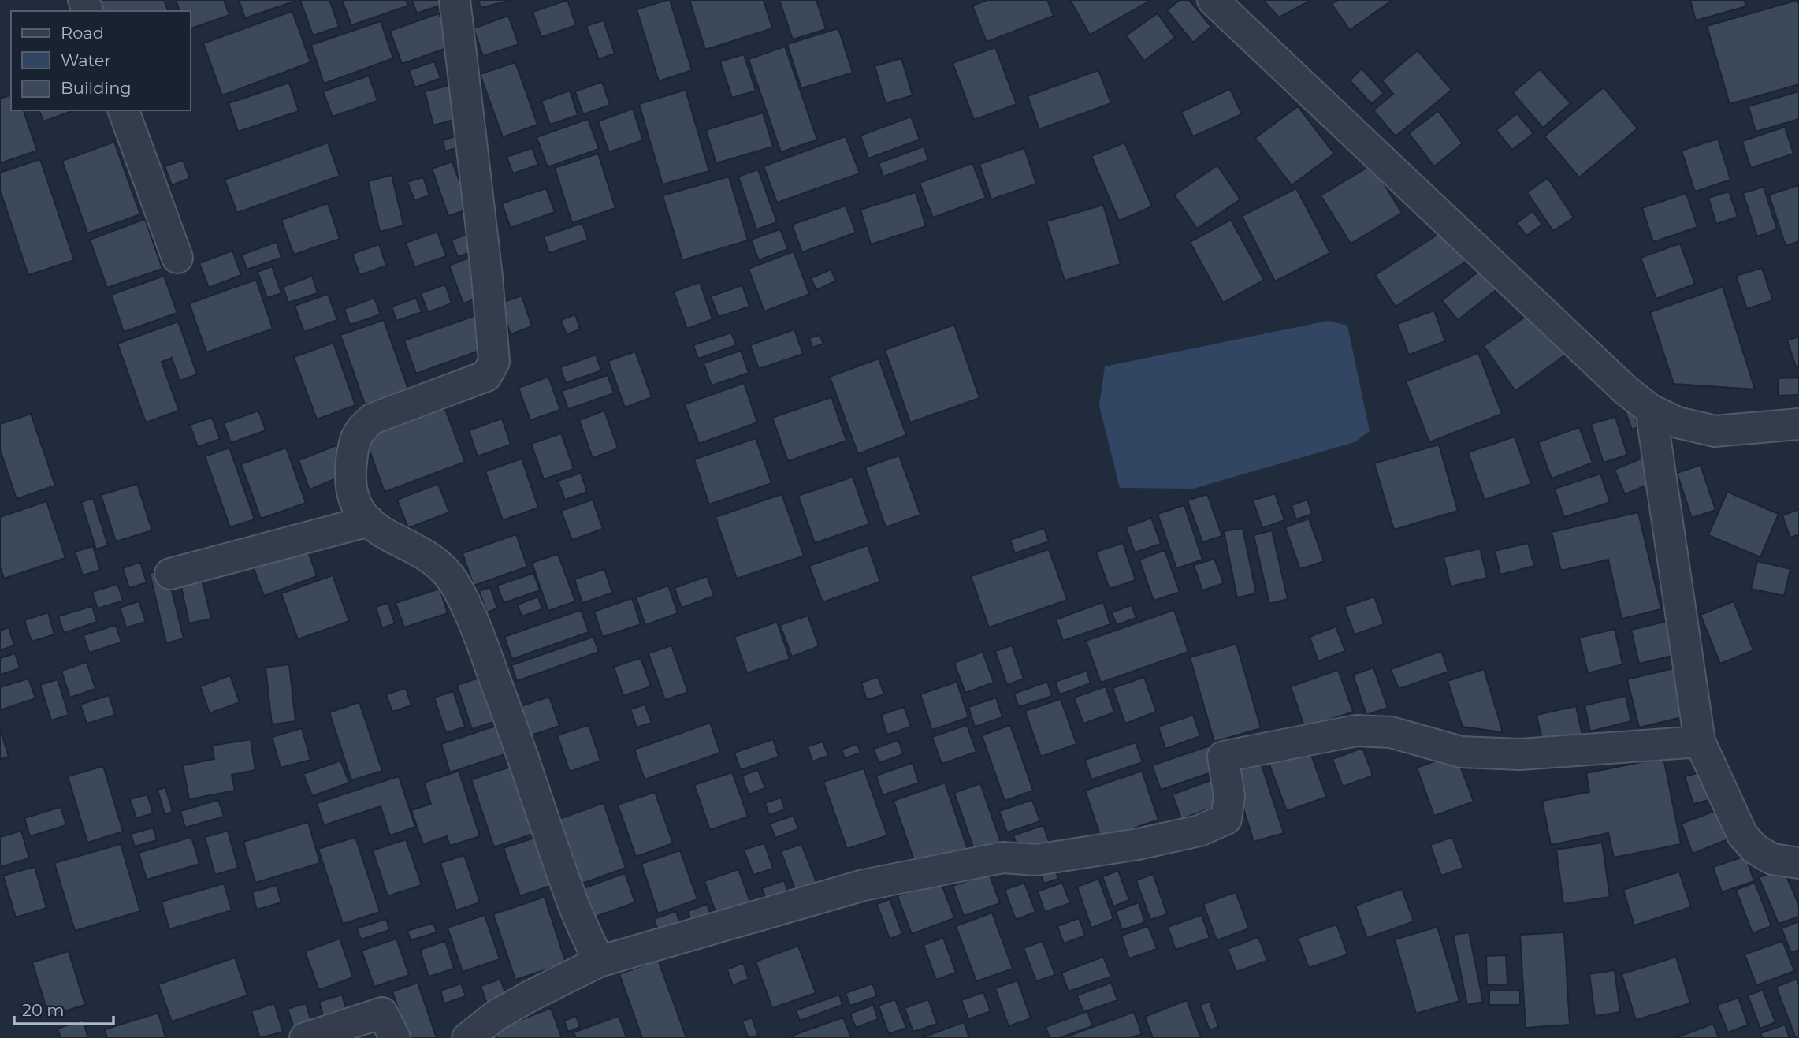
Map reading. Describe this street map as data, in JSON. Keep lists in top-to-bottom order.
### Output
{
  "legend": ["Road", "Water", "Building"],
  "scale_bar": "20 m"
}
